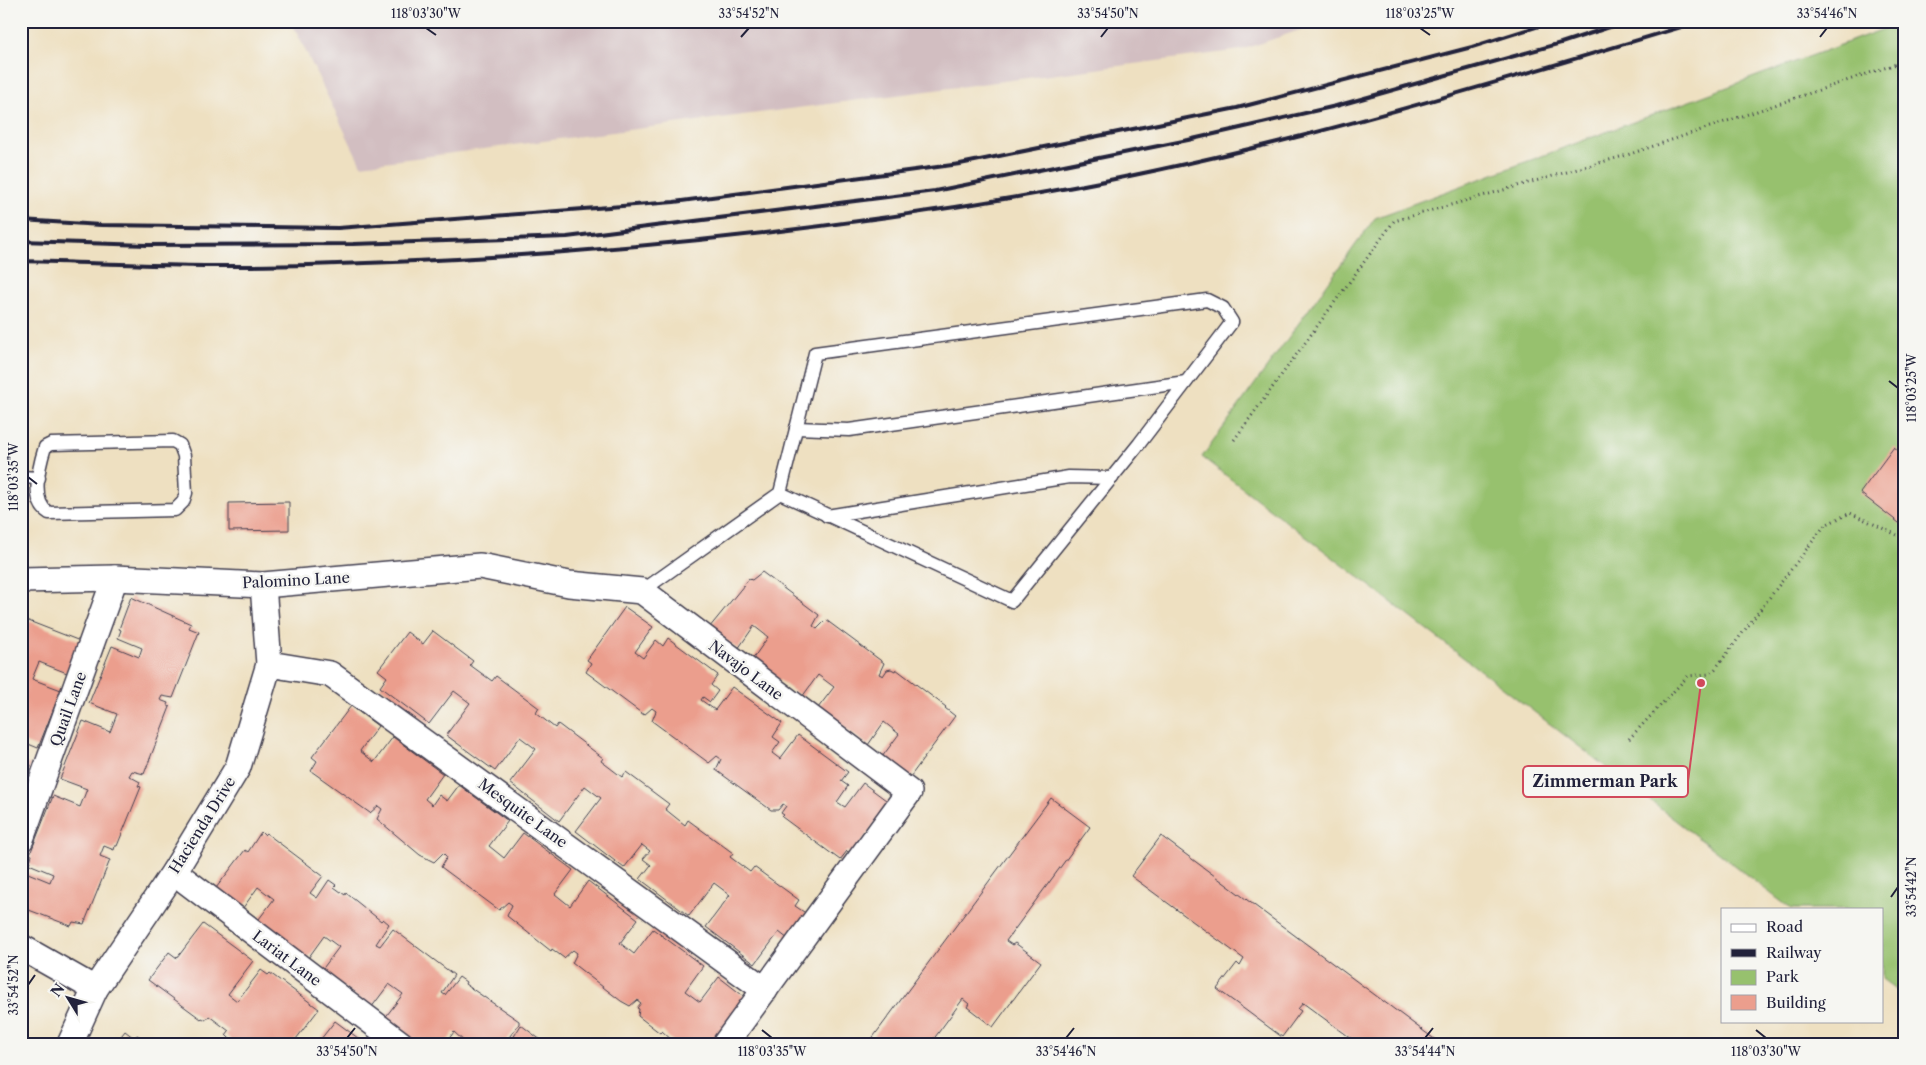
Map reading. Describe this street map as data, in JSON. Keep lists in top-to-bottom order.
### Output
{
  "streets": {
    "street": [
      "Palomino Lane",
      "Navajo Lane",
      "Quail Lane",
      "Mesquite Lane",
      "Hacienda Drive",
      "Lariat Lane"
    ]
  },
  "crossings": [
    ["Palomino Lane", "Navajo Lane"],
    ["Palomino Lane", "Quail Lane"],
    ["Palomino Lane", "Hacienda Drive"],
    ["Navajo Lane", "Mesquite Lane"],
    ["Mesquite Lane", "Hacienda Drive"],
    ["Hacienda Drive", "Lariat Lane"]
  ],
  "places": ["Zimmerman Park"],
  "legend": [
    "Road",
    "Railway",
    "Park",
    "Building"
  ],
  "north": "top left",
  "coordinates": [
    "118°03'30\"W",
    "33°54'52\"N",
    "33°54'50\"N",
    "118°03'25\"W",
    "33°54'46\"N",
    "118°03'35\"W",
    "33°54'42\"N",
    "33°54'44\"N"
  ]
}
